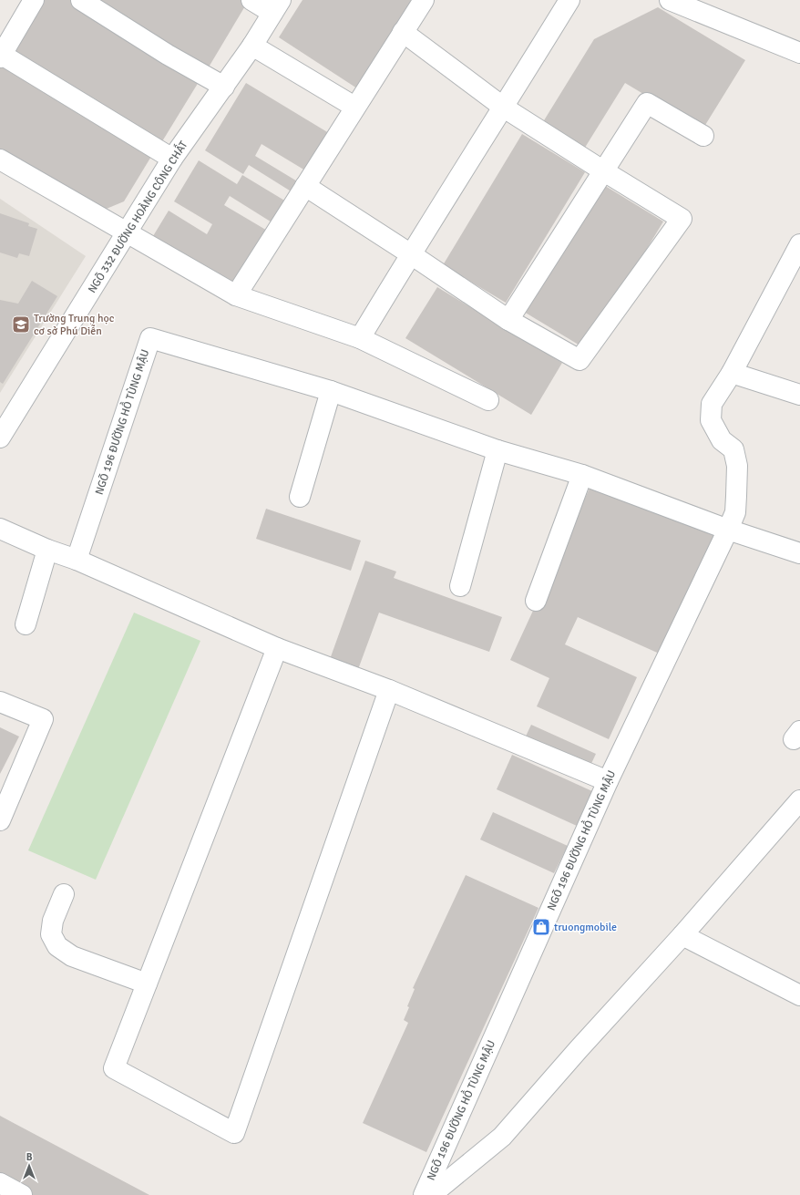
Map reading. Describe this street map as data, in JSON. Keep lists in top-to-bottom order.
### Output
{
  "streets": {
    "street": ["NGÕ 332 ĐƯỜNG HOÀNG CÔNG CHẤT", "NGÕ 196 ĐƯỜNG HỒ TÙNG MẬU"]
  },
  "places": {
    "school or university": ["Trường Trung học cơ sở Phú Diễn"],
    "shop": ["truongmobile"]
  },
  "north": "top"
}
